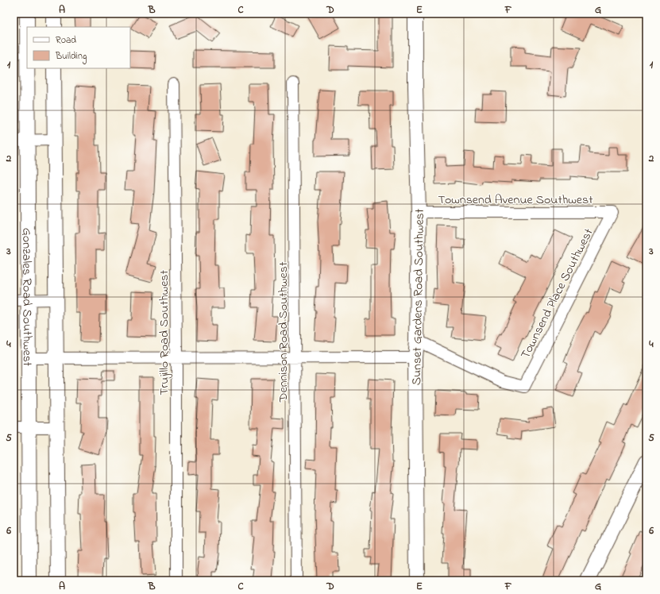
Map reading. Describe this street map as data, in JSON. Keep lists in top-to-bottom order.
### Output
{
  "streets": {
    "street": [
      "Townsend Avenue Southwest",
      "Townsend Place Southwest",
      "Gonzales Road Southwest",
      "Sunset Gardens Road Southwest",
      "Dennison Road Southwest",
      "Trujillo Road Southwest"
    ]
  },
  "crossings": [
    ["Townsend Avenue Southwest", "Townsend Place Southwest"],
    ["Townsend Avenue Southwest", "Sunset Gardens Road Southwest"],
    ["Townsend Place Southwest", "Sunset Gardens Road Southwest"]
  ],
  "legend": ["Road", "Building"],
  "grid": {
    "columns": [
      "A",
      "B",
      "C",
      "D",
      "E",
      "F",
      "G"
    ],
    "rows": [
      "1",
      "2",
      "3",
      "4",
      "5",
      "6"
    ]
  }
}
